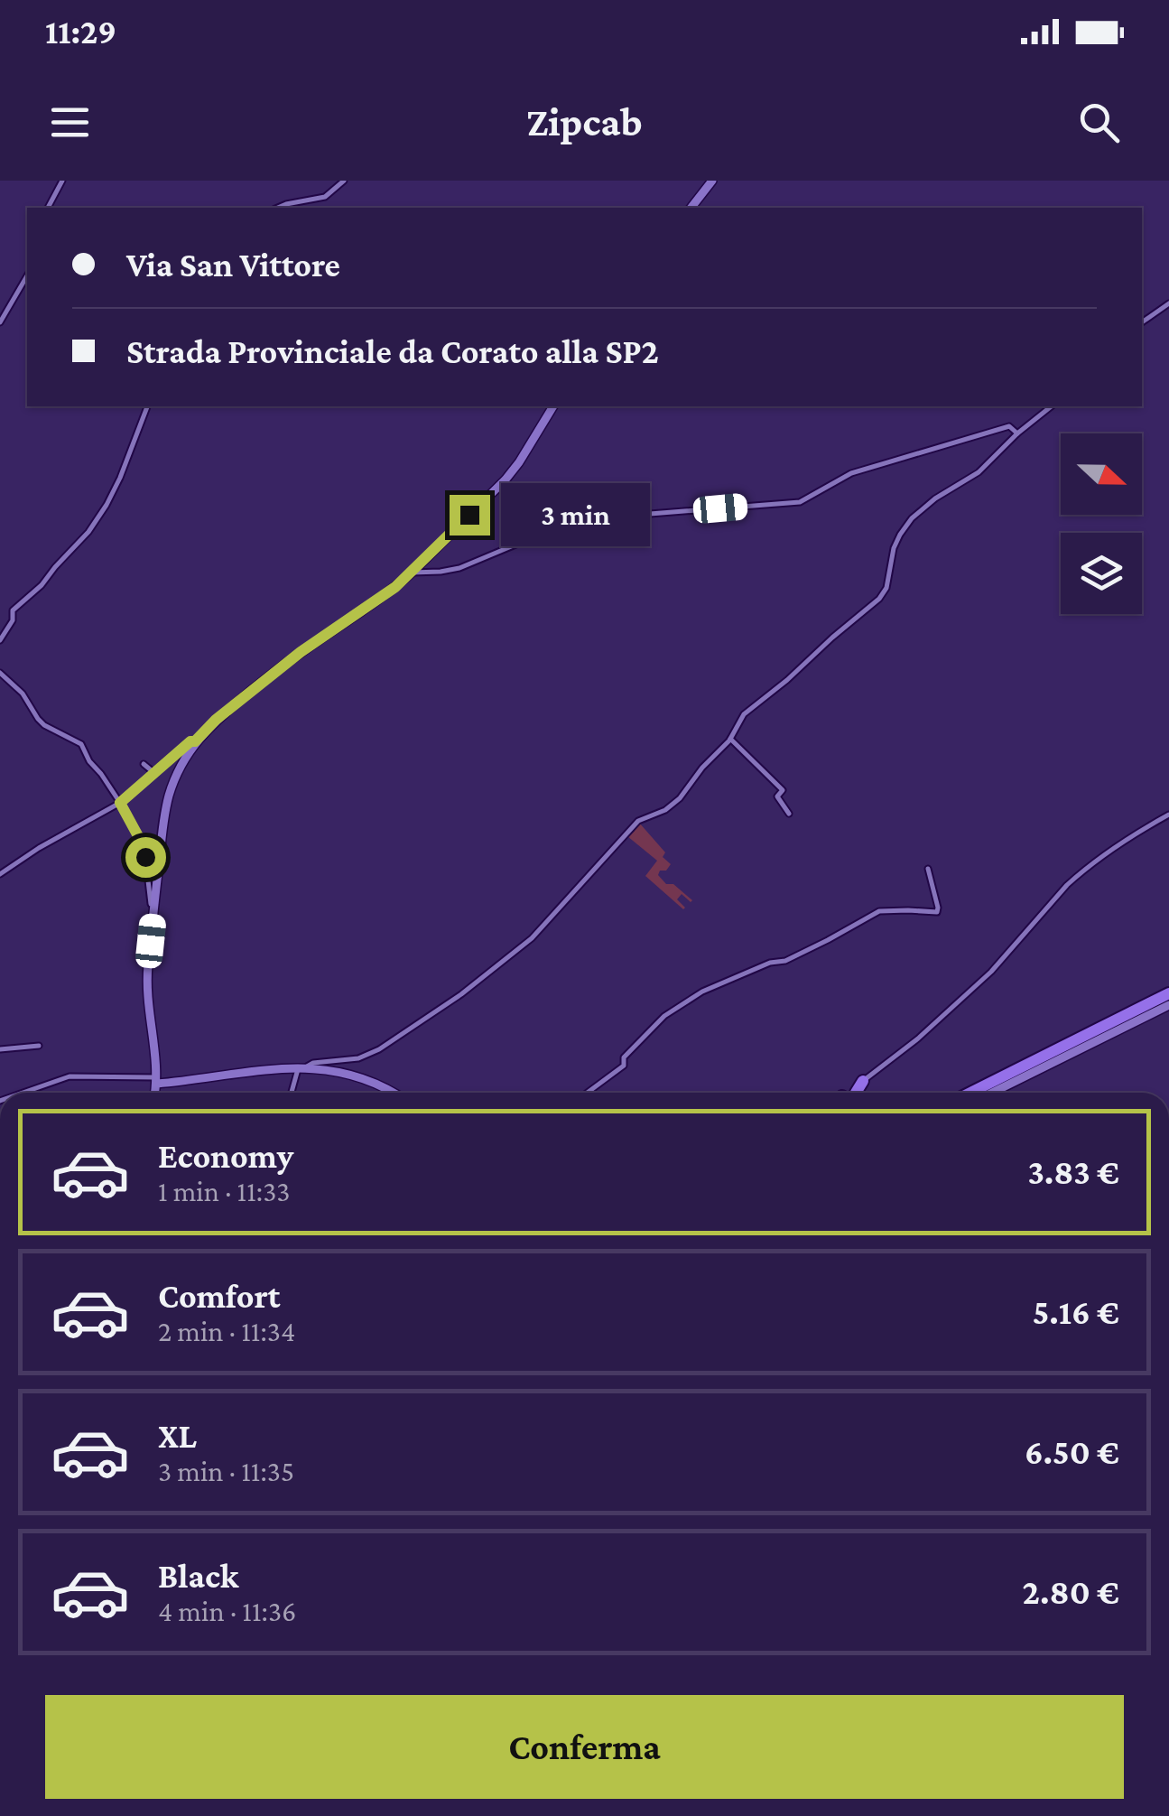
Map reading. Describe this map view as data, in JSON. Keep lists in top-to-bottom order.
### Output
{
  "north": "right",
  "page": {
    "status": "11:29",
    "header": "Zipcab",
    "banner": ["Via San Vittore", "Strada Provinciale da Corato alla SP2"],
    "bubble": "3 min",
    "list": [
      {
        "name": "Economy",
        "note": "1 min · 11:33",
        "value": "3.83 €"
      },
      {
        "name": "Comfort",
        "note": "2 min · 11:34",
        "value": "5.16 €"
      },
      {
        "name": "XL",
        "note": "3 min · 11:35",
        "value": "6.50 €"
      },
      {
        "name": "Black",
        "note": "4 min · 11:36",
        "value": "2.80 €"
      }
    ],
    "buttons": "Conferma"
  }
}
